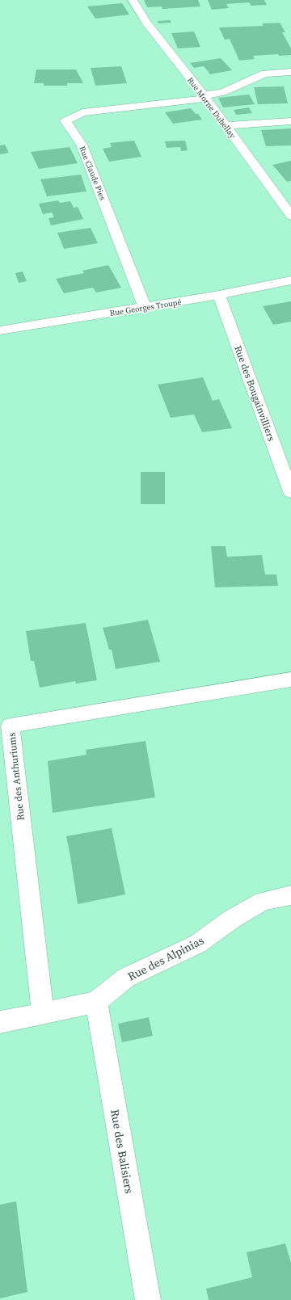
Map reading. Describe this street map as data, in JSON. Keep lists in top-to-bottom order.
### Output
{
  "streets": {
    "street": [
      "Rue Morne Dubellay",
      "Rue Claude Pies",
      "Rue Georges Troupé",
      "Rue des Bougainvilliers",
      "Rue des Anthuriums",
      "Rue des Alpinias",
      "Rue des Balisiers"
    ]
  },
  "crossings": [
    ["Rue Morne Dubellay", "Rue Claude Pies"],
    ["Rue Claude Pies", "Rue Georges Troupé"],
    ["Rue Georges Troupé", "Rue des Bougainvilliers"],
    ["Rue des Anthuriums", "Rue des Alpinias"],
    ["Rue des Alpinias", "Rue des Balisiers"]
  ]
}
